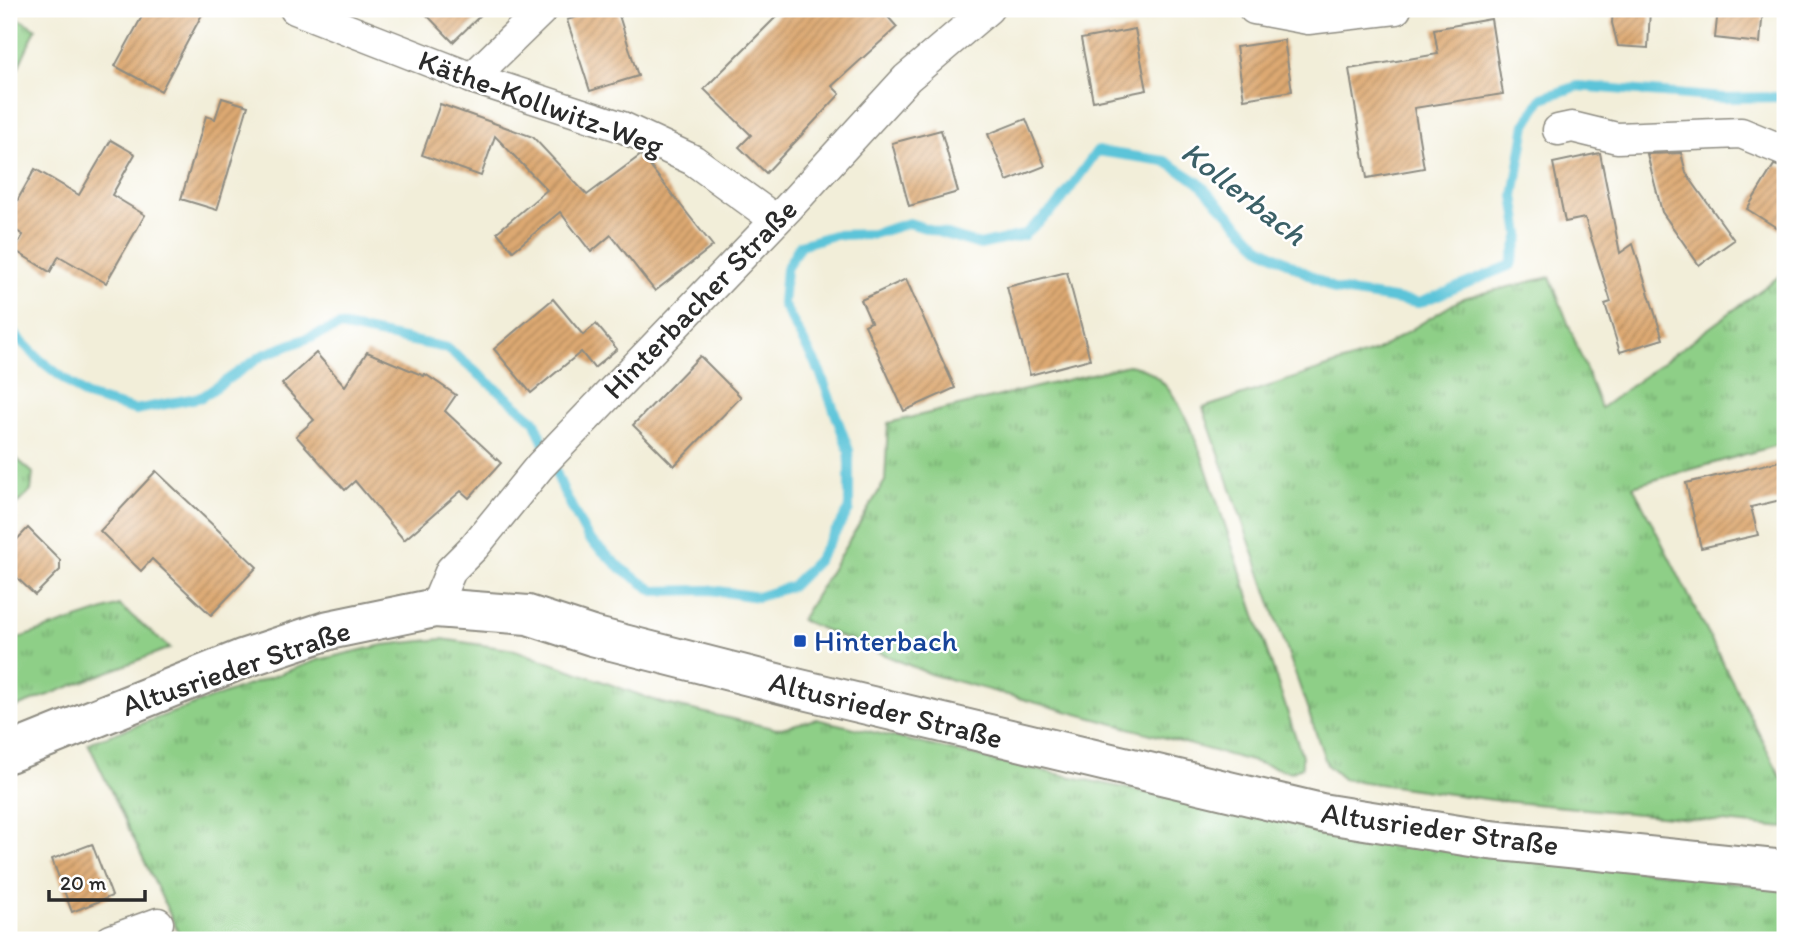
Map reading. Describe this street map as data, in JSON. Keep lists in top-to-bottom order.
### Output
{
  "streets": {
    "main road": ["Altusrieder Straße"],
    "street": ["Käthe-Kollwitz-Weg", "Hinterbacher Straße"]
  },
  "crossings": [
    ["Käthe-Kollwitz-Weg", "Hinterbacher Straße"],
    ["Hinterbacher Straße", "Altusrieder Straße"]
  ],
  "water": ["Kollerbach"],
  "places": {
    "transit": ["Hinterbach"]
  },
  "scale_bar": "20 m"
}
